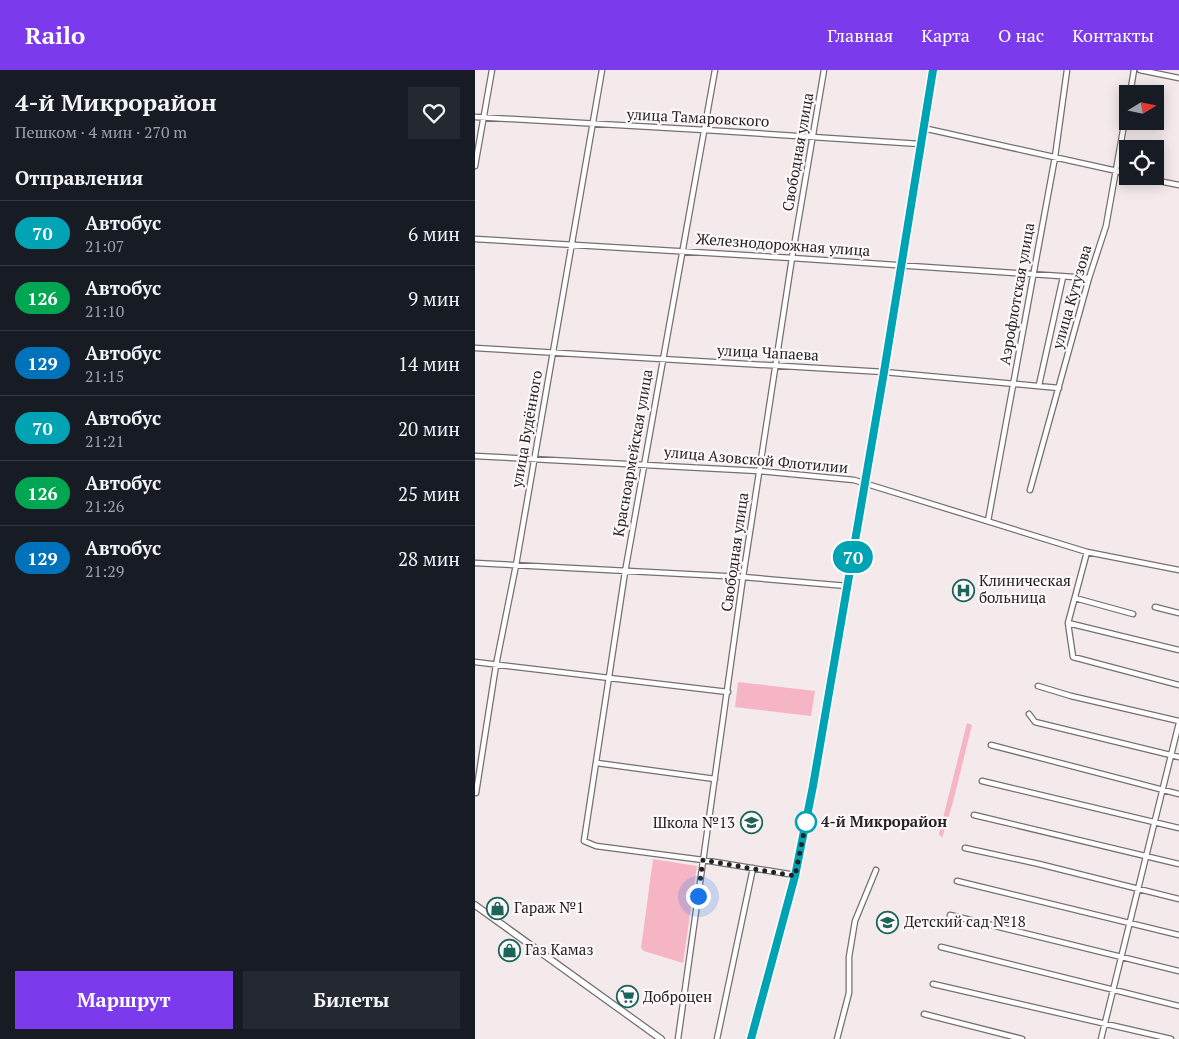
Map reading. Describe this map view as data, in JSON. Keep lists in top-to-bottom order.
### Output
{
  "streets": {
    "street": [
      "улица Тамаровского",
      "Свободная улица",
      "Железнодорожная улица",
      "Аэрофлотская улица",
      "улица Кутузова",
      "улица Чапаева",
      "улица Будённого",
      "Красноармейская улица",
      "улица Азовской Флотилии"
    ]
  },
  "crossings": [
    ["улица Тамаровского", "Свободная улица"],
    ["улица Тамаровского", "улица Будённого"],
    ["улица Тамаровского", "Красноармейская улица"],
    ["Свободная улица", "Железнодорожная улица"],
    ["Свободная улица", "улица Чапаева"],
    ["Свободная улица", "Красноармейская улица"],
    ["Свободная улица", "улица Азовской Флотилии"],
    ["Железнодорожная улица", "Аэрофлотская улица"],
    ["Железнодорожная улица", "улица Кутузова"],
    ["Железнодорожная улица", "улица Будённого"],
    ["Железнодорожная улица", "Красноармейская улица"],
    ["Аэрофлотская улица", "улица Чапаева"],
    ["Аэрофлотская улица", "улица Азовской Флотилии"],
    ["улица Кутузова", "улица Чапаева"],
    ["улица Чапаева", "улица Будённого"],
    ["улица Чапаева", "Красноармейская улица"],
    ["улица Будённого", "улица Азовской Флотилии"],
    ["Красноармейская улица", "улица Азовской Флотилии"]
  ],
  "places": {
    "hospital": ["Клиническая больница"],
    "other": ["4-й Микрорайон"],
    "school or university": ["Школа №13", "Детский сад №18"],
    "shop": ["Гараж №1", "Газ Камаз"],
    "supermarket": ["Доброцен"]
  },
  "lines": ["bus line 70"],
  "north": "right",
  "page": {
    "header": "Railo",
    "nav": [
      "Главная",
      "Карта",
      "О нас",
      "Контакты"
    ],
    "heading": [
      ["4-й Микрорайон", "Пешком · 4 мин · 270 m"],
      "Отправления"
    ],
    "on_map": "70",
    "list": [
      {
        "mark": "70",
        "name": "Автобус",
        "note": "21:07",
        "value": "6 мин"
      },
      {
        "mark": "126",
        "name": "Автобус",
        "note": "21:10",
        "value": "9 мин"
      },
      {
        "mark": "129",
        "name": "Автобус",
        "note": "21:15",
        "value": "14 мин"
      },
      {
        "mark": "70",
        "name": "Автобус",
        "note": "21:21",
        "value": "20 мин"
      },
      {
        "mark": "126",
        "name": "Автобус",
        "note": "21:26",
        "value": "25 мин"
      },
      {
        "mark": "129",
        "name": "Автобус",
        "note": "21:29",
        "value": "28 мин"
      }
    ],
    "buttons": ["Маршрут", "Билеты"]
  }
}
